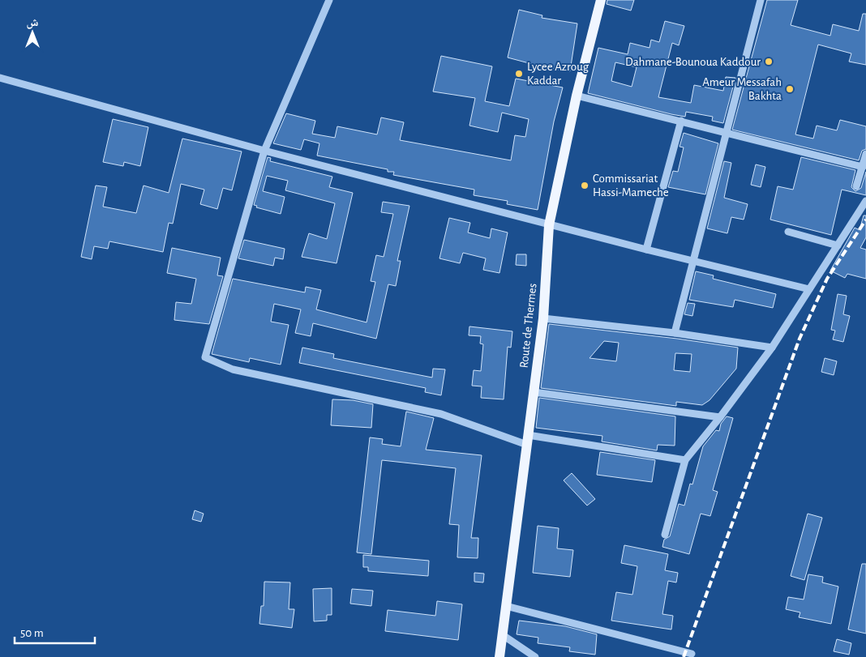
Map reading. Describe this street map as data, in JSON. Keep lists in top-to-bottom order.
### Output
{
  "streets": {
    "main road": ["Route de Thermes"]
  },
  "places": [
    "Dahmane-Bounoua Kaddour",
    "Lycee Azroug Kaddar",
    "Ameur Messafah Bakhta",
    "Commissariat Hassi-Mameche"
  ],
  "scale_bar": "50 m",
  "north": "top"
}
